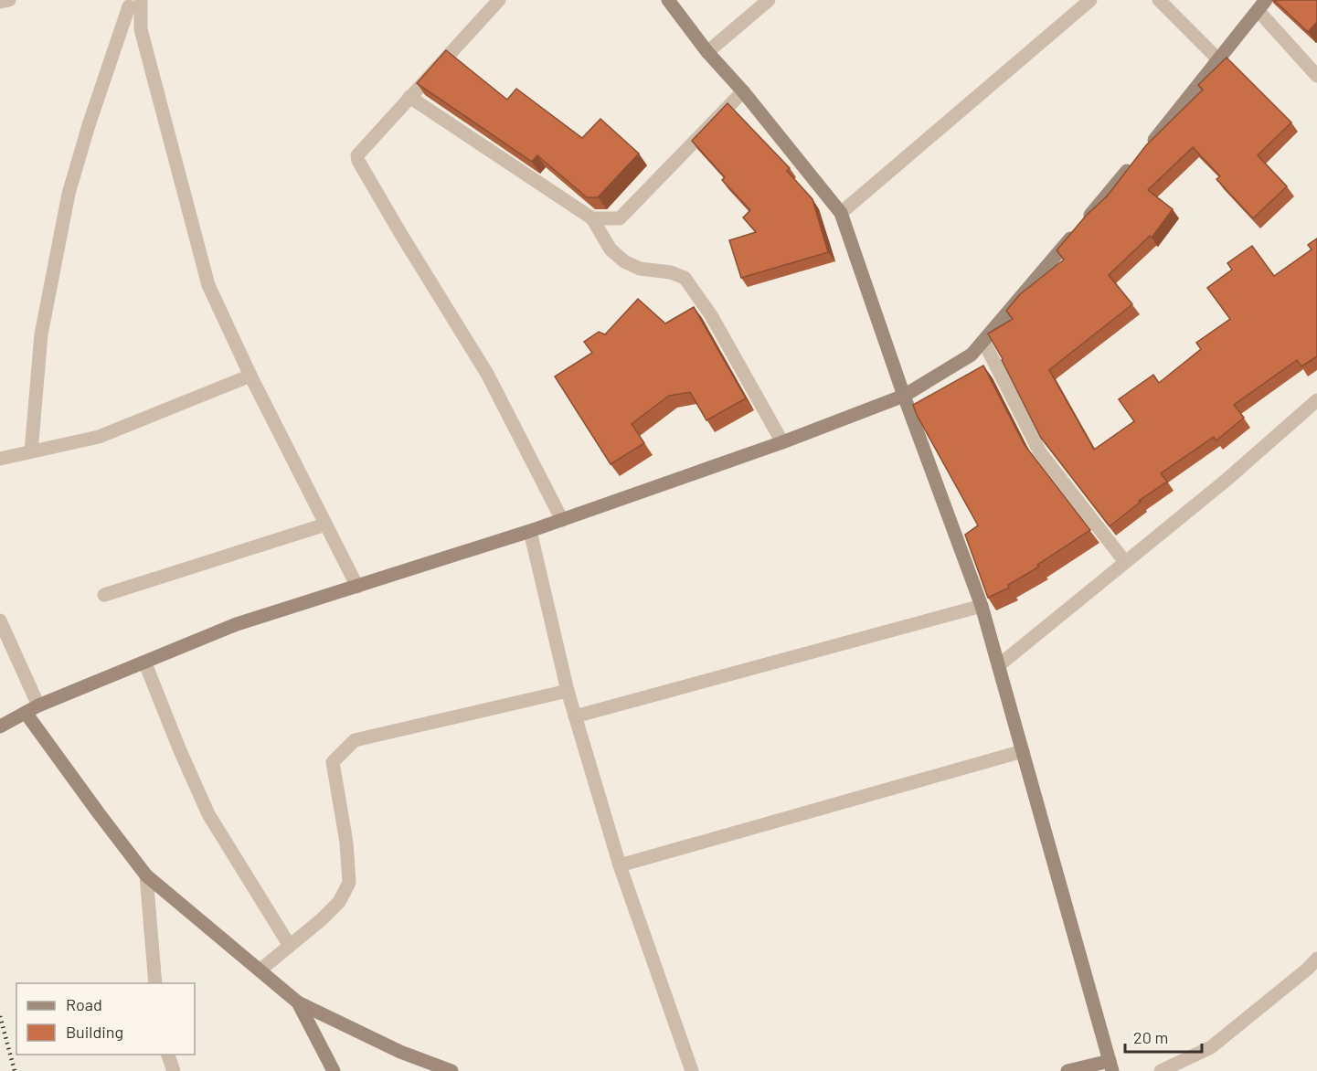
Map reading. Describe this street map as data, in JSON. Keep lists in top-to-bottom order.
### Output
{
  "legend": ["Road", "Building"],
  "scale_bar": "20 m"
}
